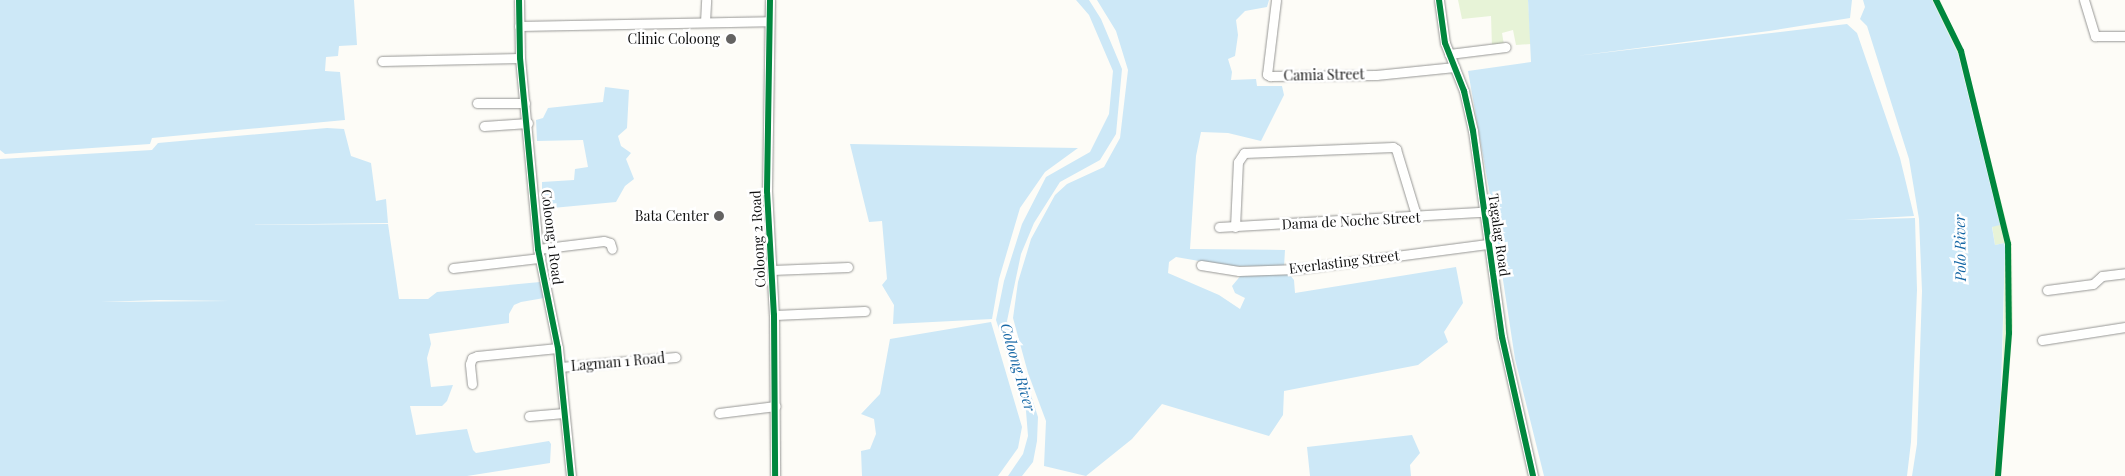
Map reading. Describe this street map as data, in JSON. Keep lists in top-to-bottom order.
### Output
{
  "streets": {
    "street": [
      "Camia Street",
      "Dama de Noche Street",
      "Tagalag Road",
      "Coloong 1 Road",
      "Coloong 2 Road",
      "Everlasting Street",
      "Lagman 1 Road"
    ]
  },
  "crossings": [
    ["Camia Street", "Tagalag Road"],
    ["Dama de Noche Street", "Tagalag Road"],
    ["Tagalag Road", "Everlasting Street"],
    ["Coloong 1 Road", "Lagman 1 Road"]
  ],
  "water": ["Polo River", "Coloong River"],
  "places": ["Clinic Coloong", "Bata Center"]
}
